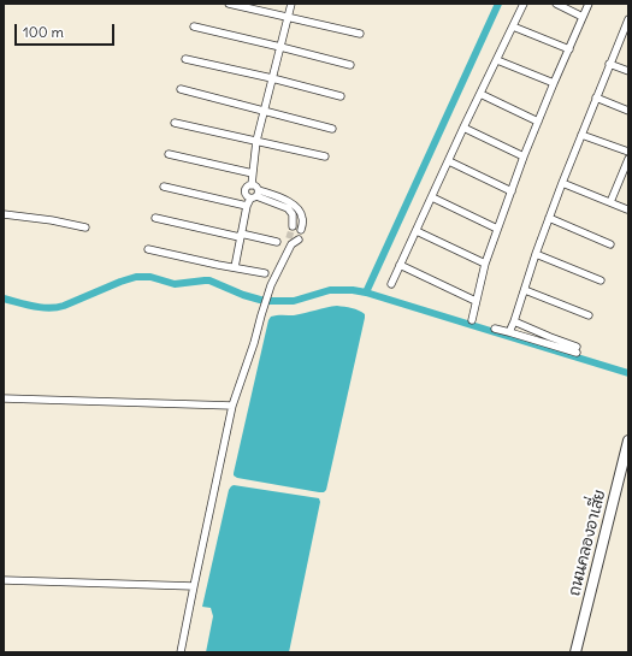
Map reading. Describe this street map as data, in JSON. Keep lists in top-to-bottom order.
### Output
{
  "streets": {
    "street": ["ถนนคลองอาเสี่ย"]
  },
  "scale_bar": "100 m"
}
